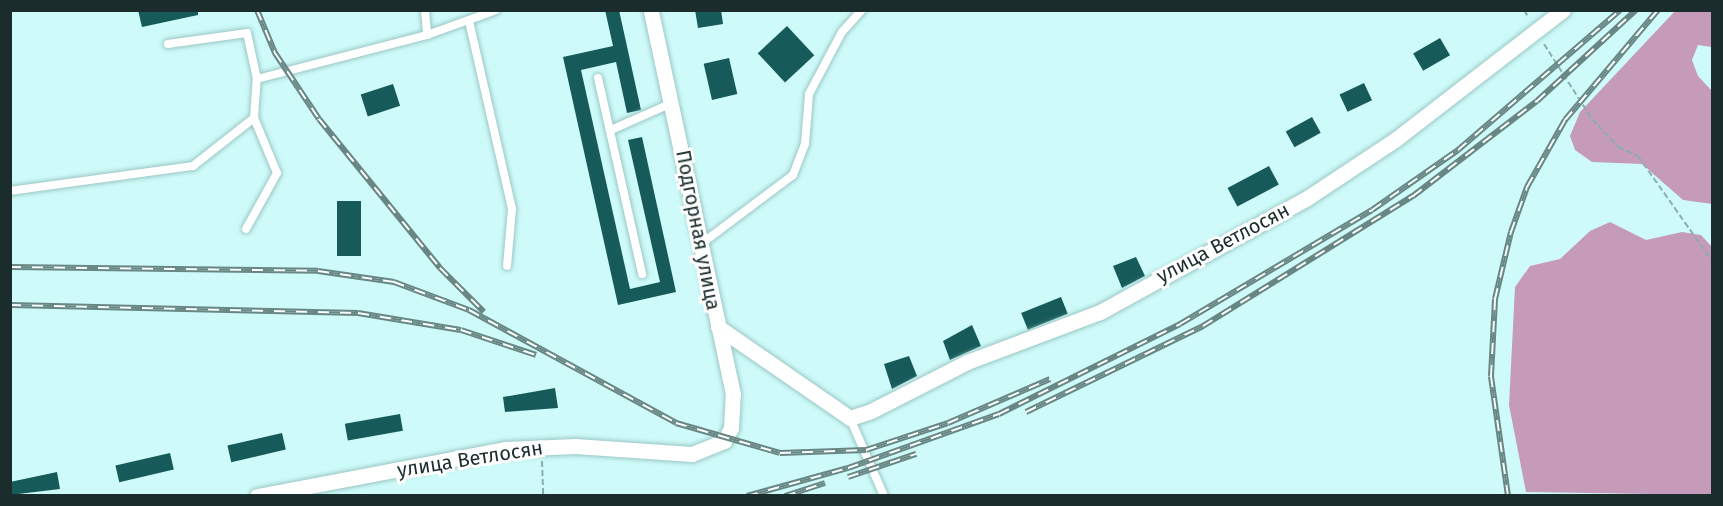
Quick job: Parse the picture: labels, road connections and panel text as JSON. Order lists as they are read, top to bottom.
{
  "streets": {
    "street": ["Подгорная улица", "улица Ветлосян"]
  },
  "crossings": [
    ["Подгорная улица", "улица Ветлосян"]
  ]
}
